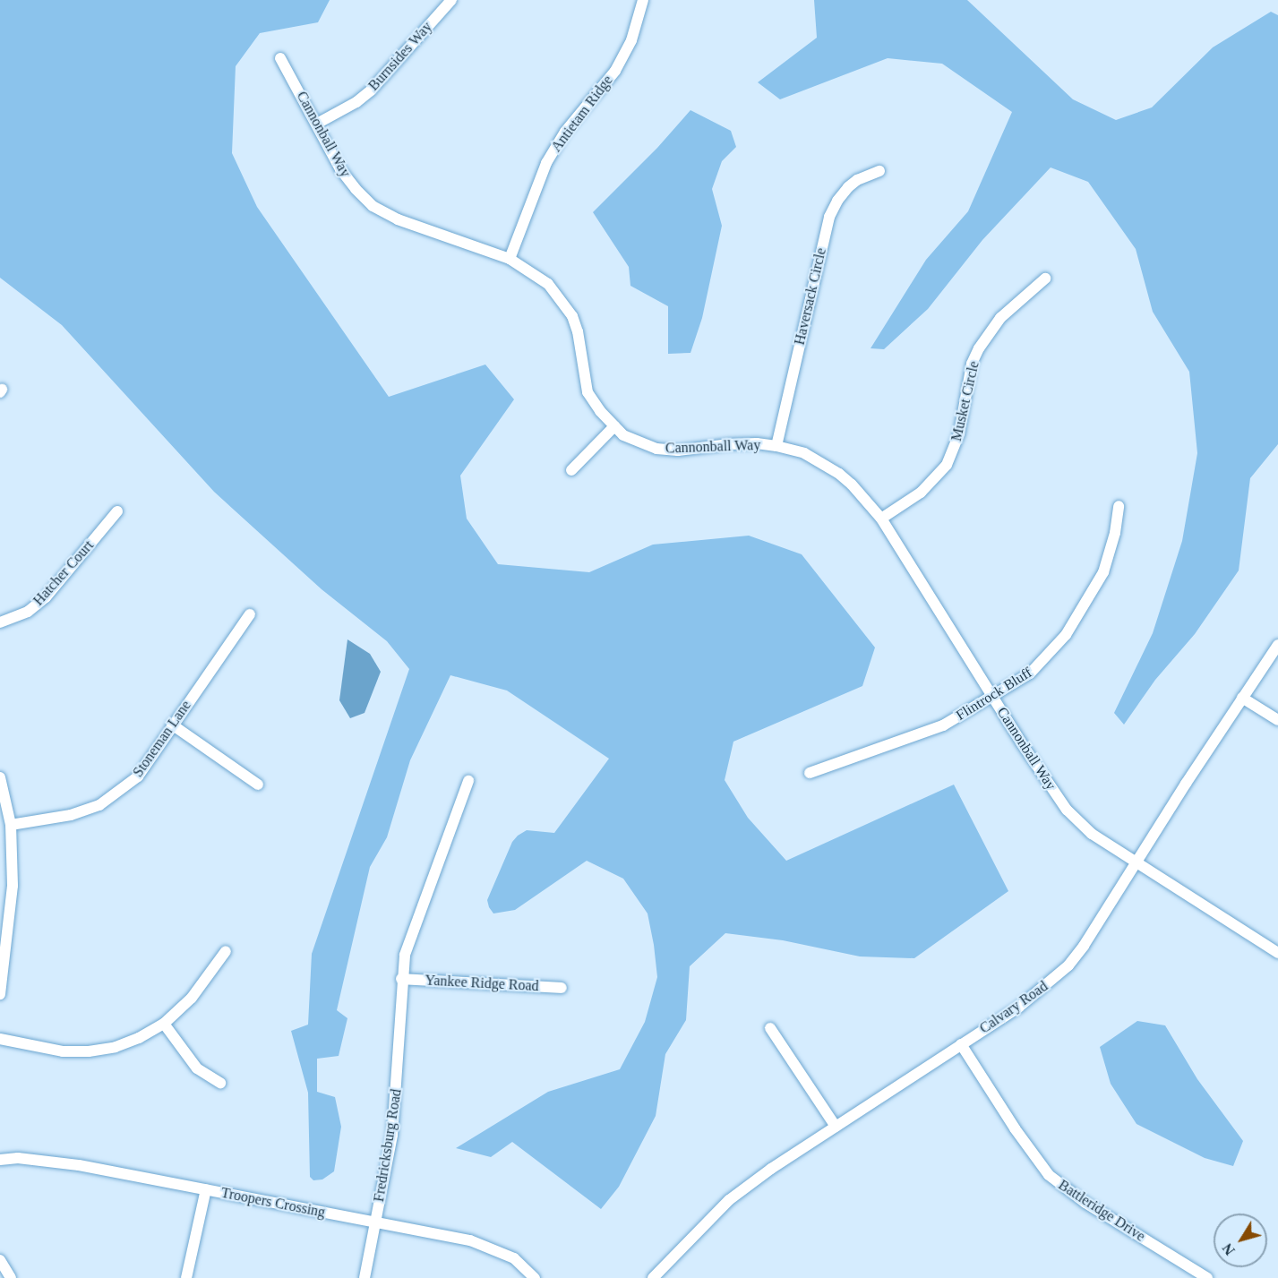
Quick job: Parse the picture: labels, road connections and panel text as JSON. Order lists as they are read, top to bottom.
{
  "streets": {
    "street": [
      "Burnsides Way",
      "Antietam Ridge",
      "Cannonball Way",
      "Haversack Circle",
      "Musket Circle",
      "Hatcher Court",
      "Flintrock Bluff",
      "Stoneman Lane",
      "Yankee Ridge Road",
      "Calvary Road",
      "Fredricksburg Road",
      "Troopers Crossing",
      "Battleridge Drive"
    ]
  },
  "crossings": [
    ["Burnsides Way", "Cannonball Way"],
    ["Antietam Ridge", "Cannonball Way"],
    ["Cannonball Way", "Haversack Circle"],
    ["Cannonball Way", "Musket Circle"],
    ["Cannonball Way", "Flintrock Bluff"],
    ["Cannonball Way", "Calvary Road"],
    ["Yankee Ridge Road", "Fredricksburg Road"],
    ["Calvary Road", "Battleridge Drive"],
    ["Fredricksburg Road", "Troopers Crossing"]
  ],
  "north": "bottom left"
}
